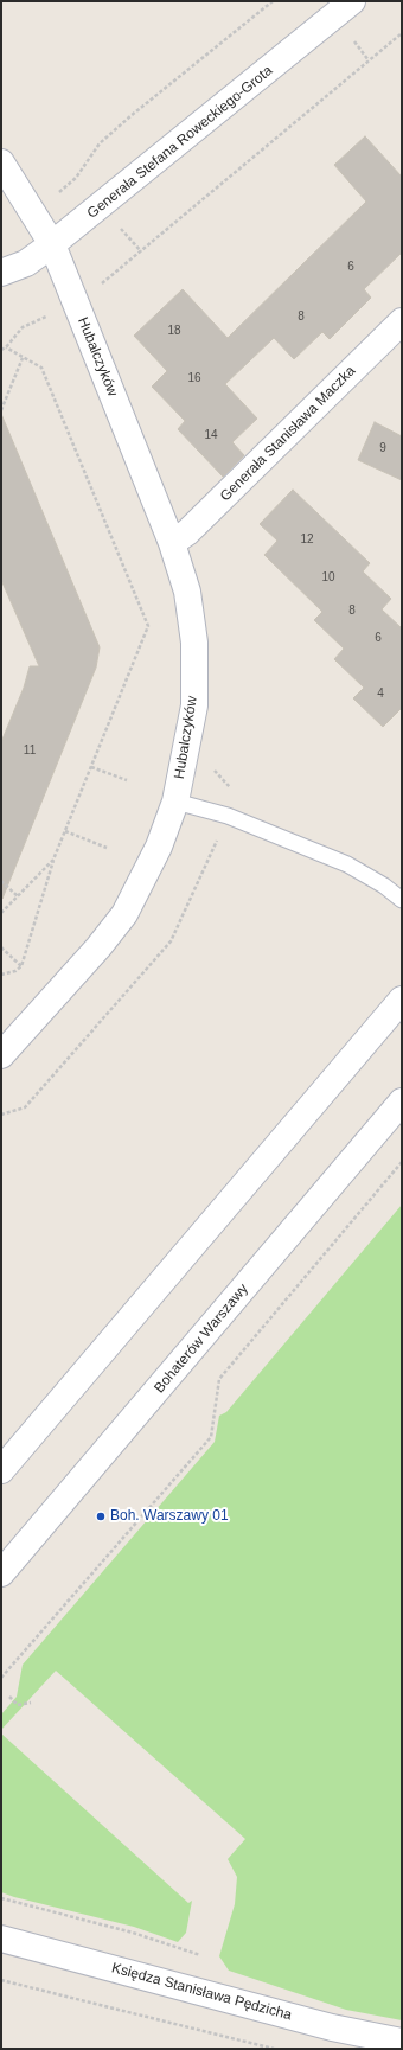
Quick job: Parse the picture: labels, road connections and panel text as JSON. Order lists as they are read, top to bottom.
{
  "streets": {
    "street": [
      "Generała Stefana Roweckiego-Grota",
      "Hubalczyków",
      "Generała Stanisława Maczka",
      "Bohaterów Warszawy",
      "Księdza Stanisława Pędzicha"
    ]
  },
  "crossings": [
    ["Generała Stefana Roweckiego-Grota", "Hubalczyków"],
    ["Hubalczyków", "Generała Stanisława Maczka"]
  ],
  "places": ["Boh. Warszawy 01"],
  "house_numbers": [
    "6",
    "8",
    "18",
    "16",
    "14",
    "9",
    "12",
    "10",
    "8",
    "6",
    "4",
    "11"
  ]
}
